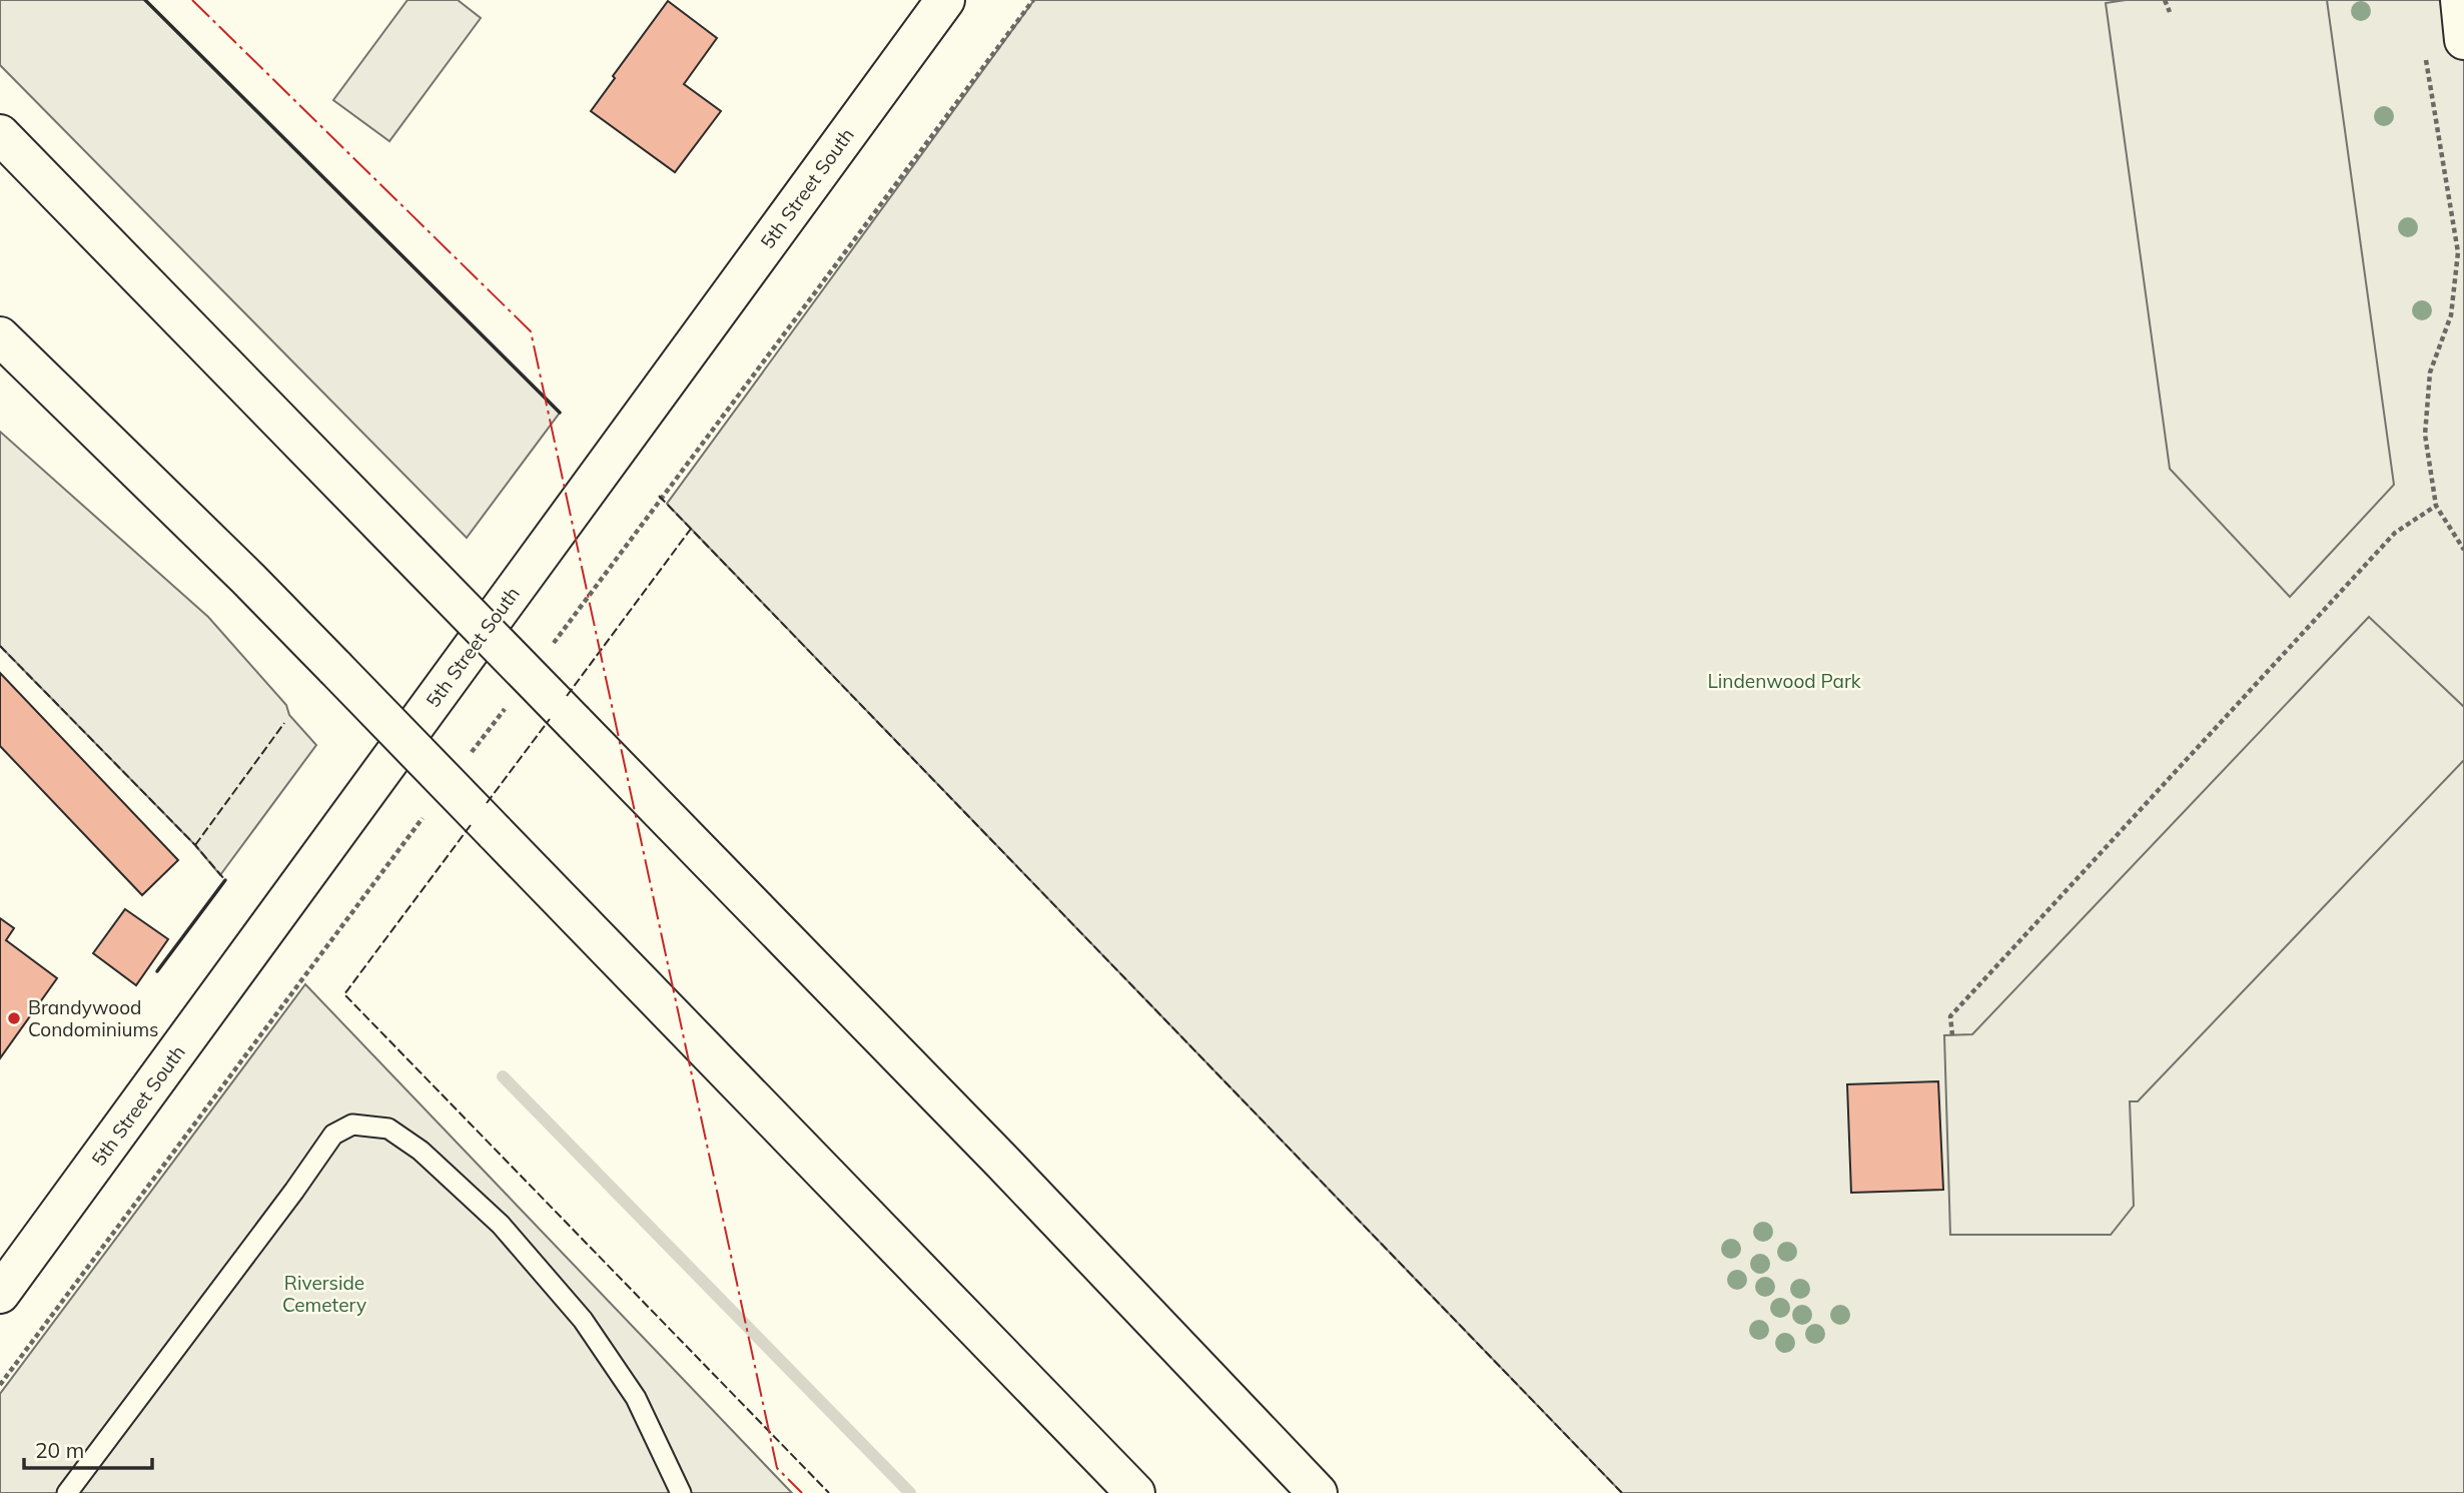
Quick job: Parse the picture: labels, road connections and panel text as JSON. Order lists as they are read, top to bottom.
{
  "streets": {
    "main road": ["5th Street South"]
  },
  "parks": ["Lindenwood Park", "Riverside Cemetery"],
  "places": ["Brandywood Condominiums"],
  "scale_bar": "20 m"
}
